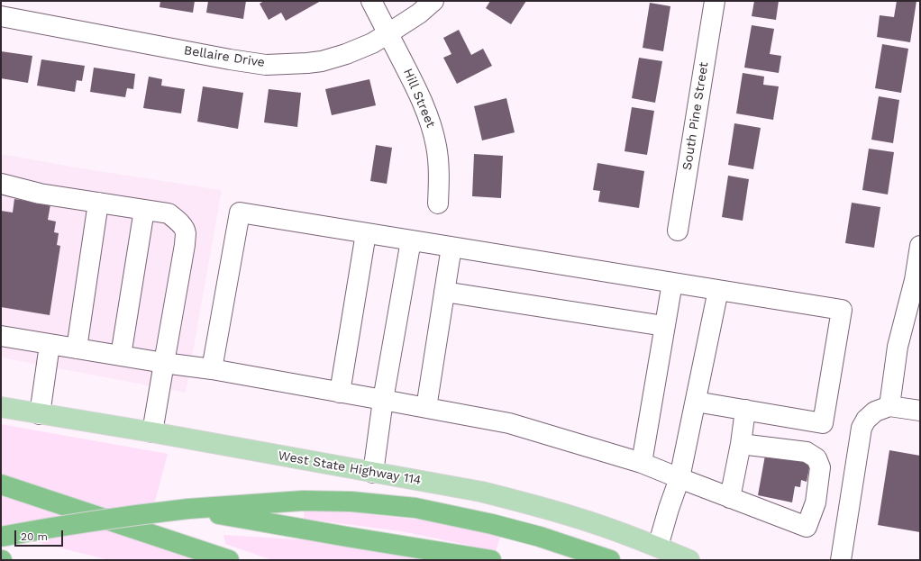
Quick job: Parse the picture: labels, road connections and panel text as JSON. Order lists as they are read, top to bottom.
{
  "streets": {
    "main road": ["West State Highway 114"],
    "street": ["Bellaire Drive", "Hill Street", "South Pine Street"]
  },
  "crossings": [
    ["Bellaire Drive", "Hill Street"]
  ],
  "scale_bar": "20 m"
}
